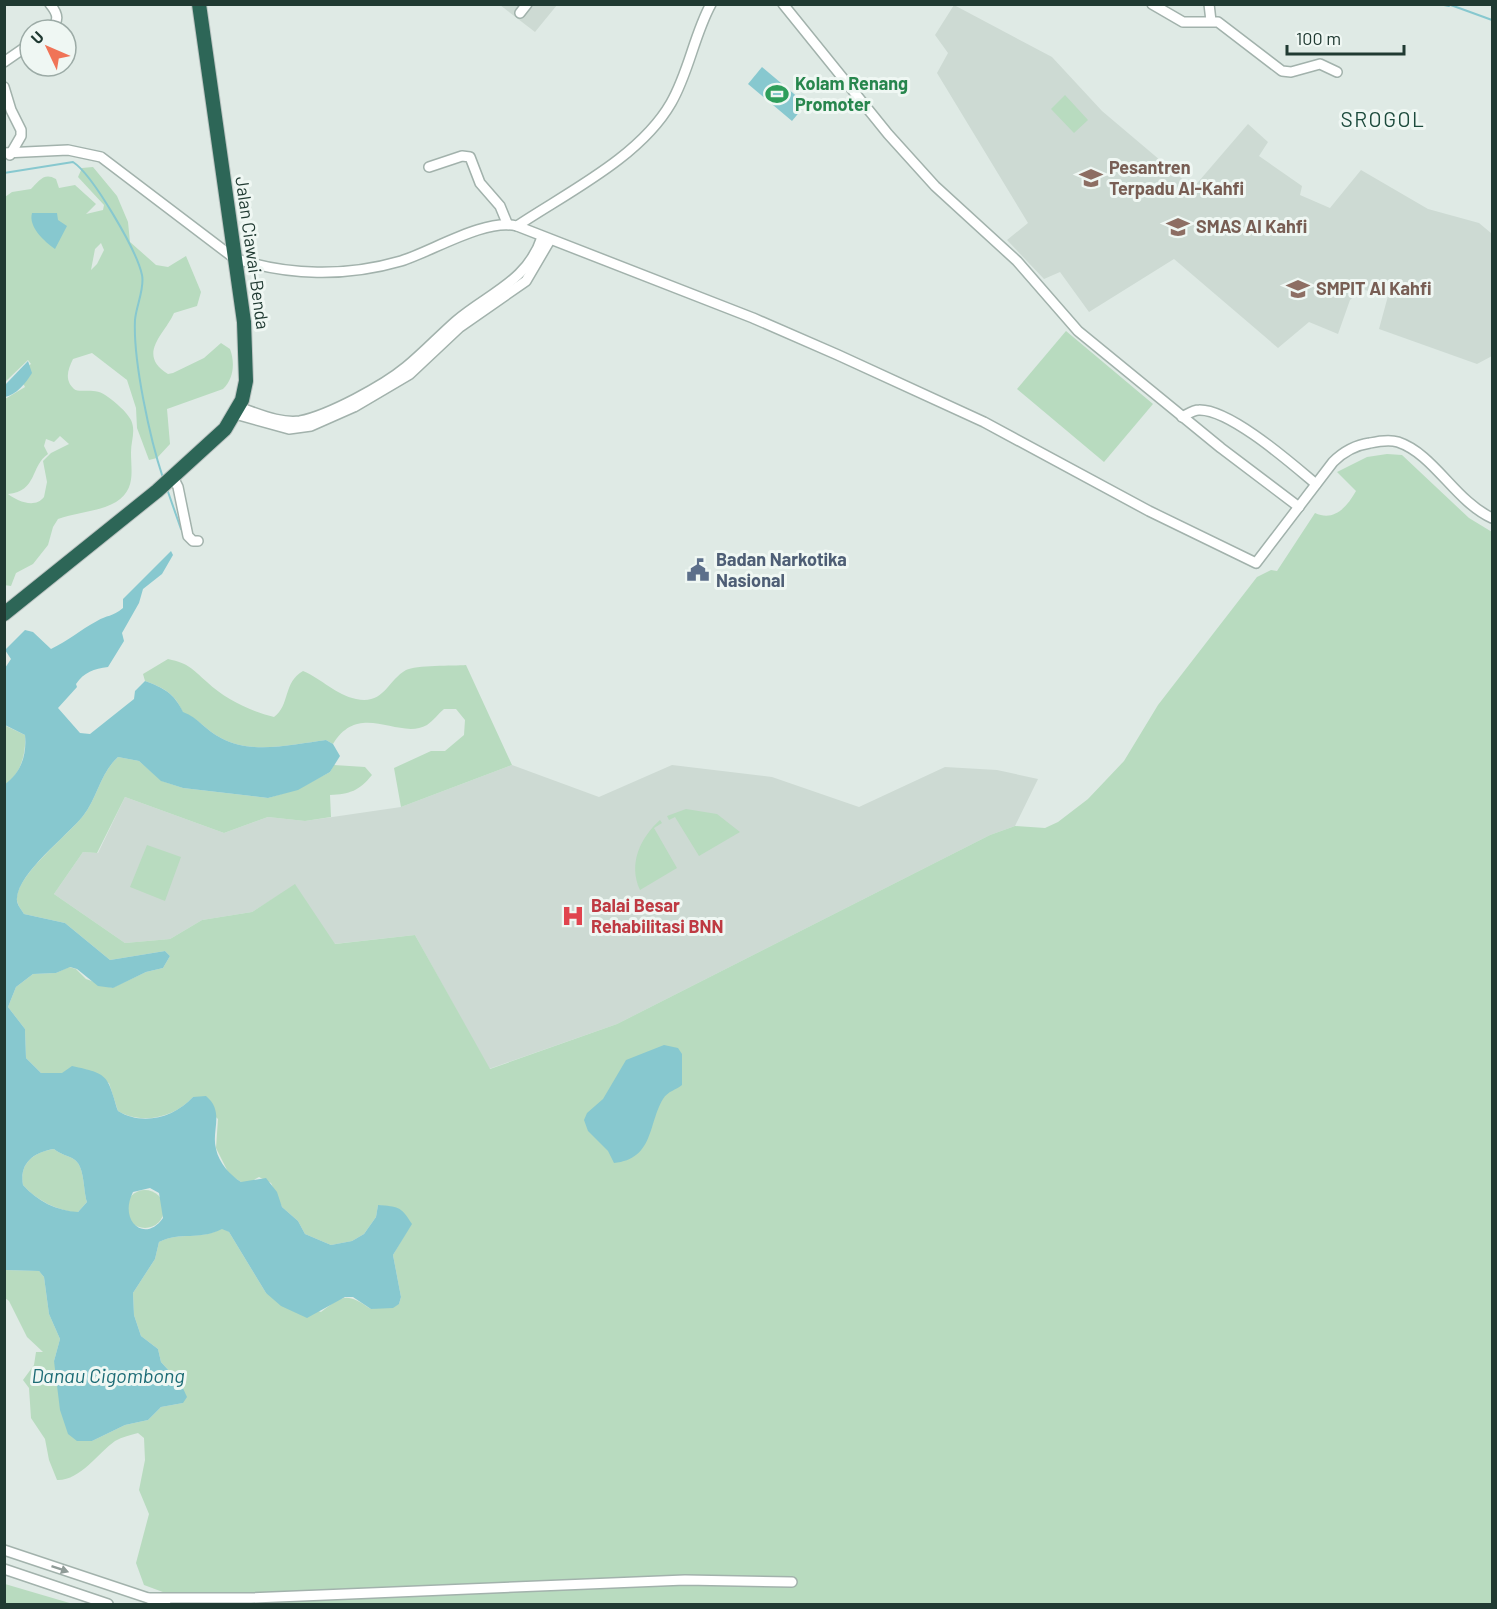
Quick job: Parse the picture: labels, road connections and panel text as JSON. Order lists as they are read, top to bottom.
{
  "streets": {
    "highway": ["Jalan Ciawai-Benda"]
  },
  "districts": ["SROGOL"],
  "water": ["Danau Cigombong"],
  "places": {
    "sports": ["Kolam Renang Promoter"],
    "school or university": ["Pesantren Terpadu Al-Kahfi", "SMAS Al Kahfi", "SMPIT Al Kahfi"],
    "public building": ["Badan Narkotika Nasional"],
    "hospital": ["Balai Besar Rehabilitasi BNN"]
  },
  "scale_bar": "100 m",
  "north": "top left"
}
